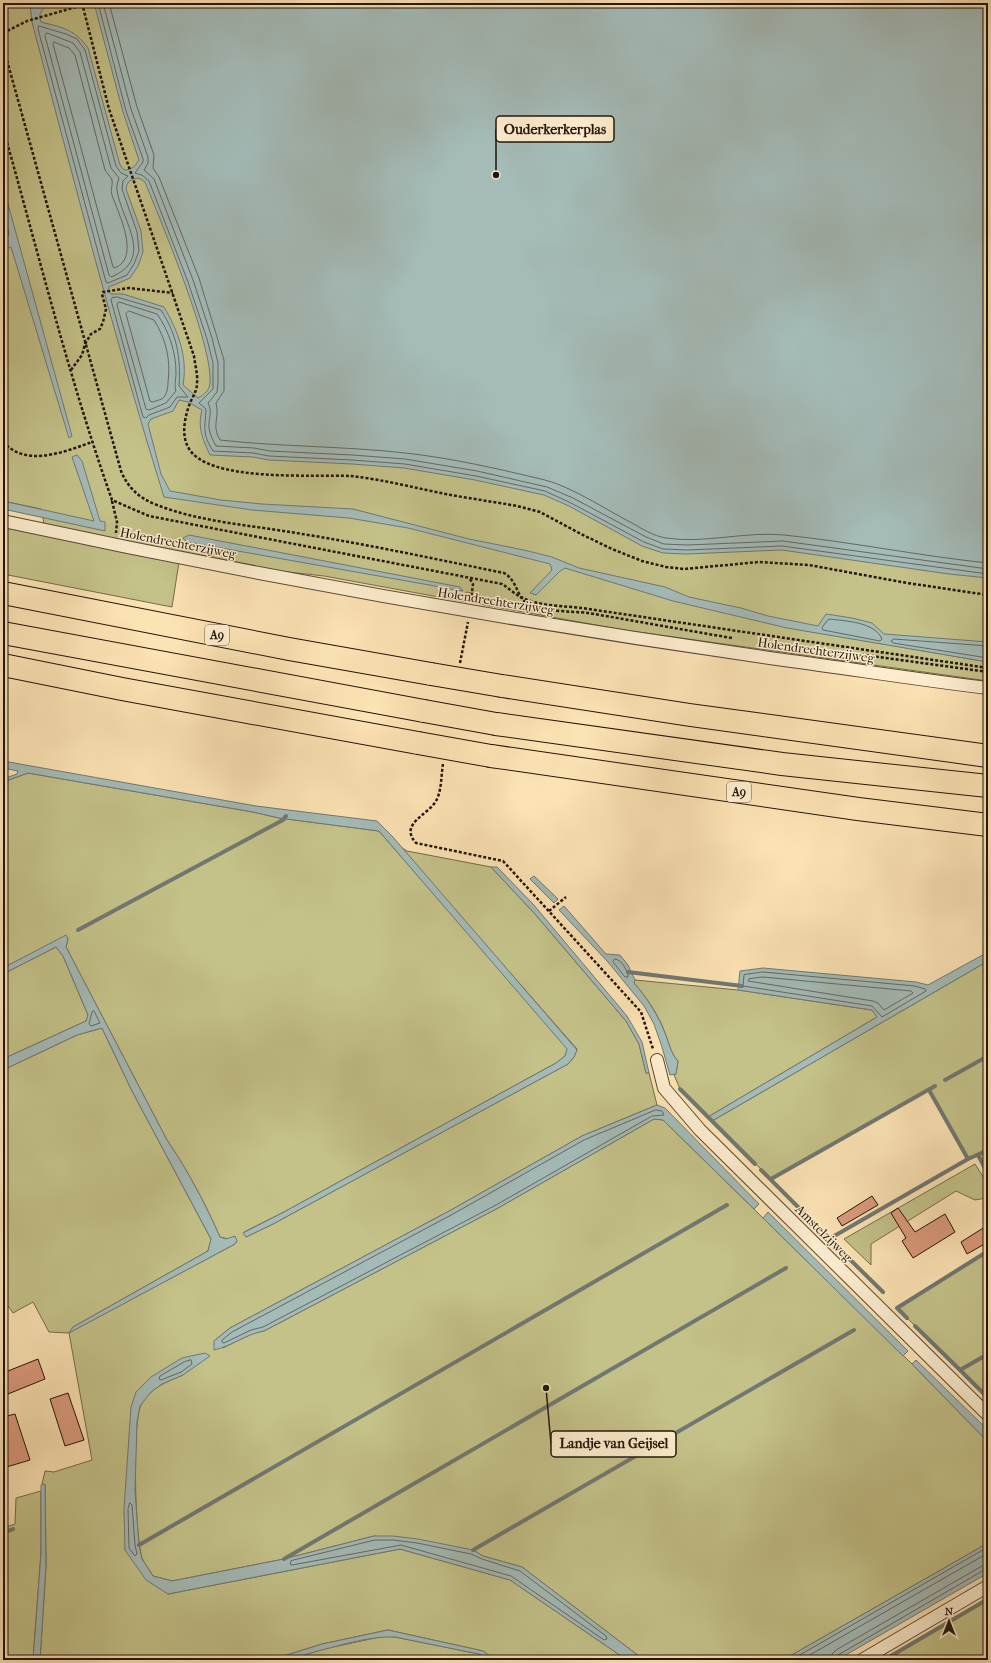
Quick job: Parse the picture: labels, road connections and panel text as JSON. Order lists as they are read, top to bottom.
{
  "streets": {
    "highway": ["A9"],
    "street": ["Holendrechterzijweg", "Amstelzijweg"]
  },
  "places": ["Ouderkerkerplas", "Landje van Geijsel"],
  "north": "top"
}
